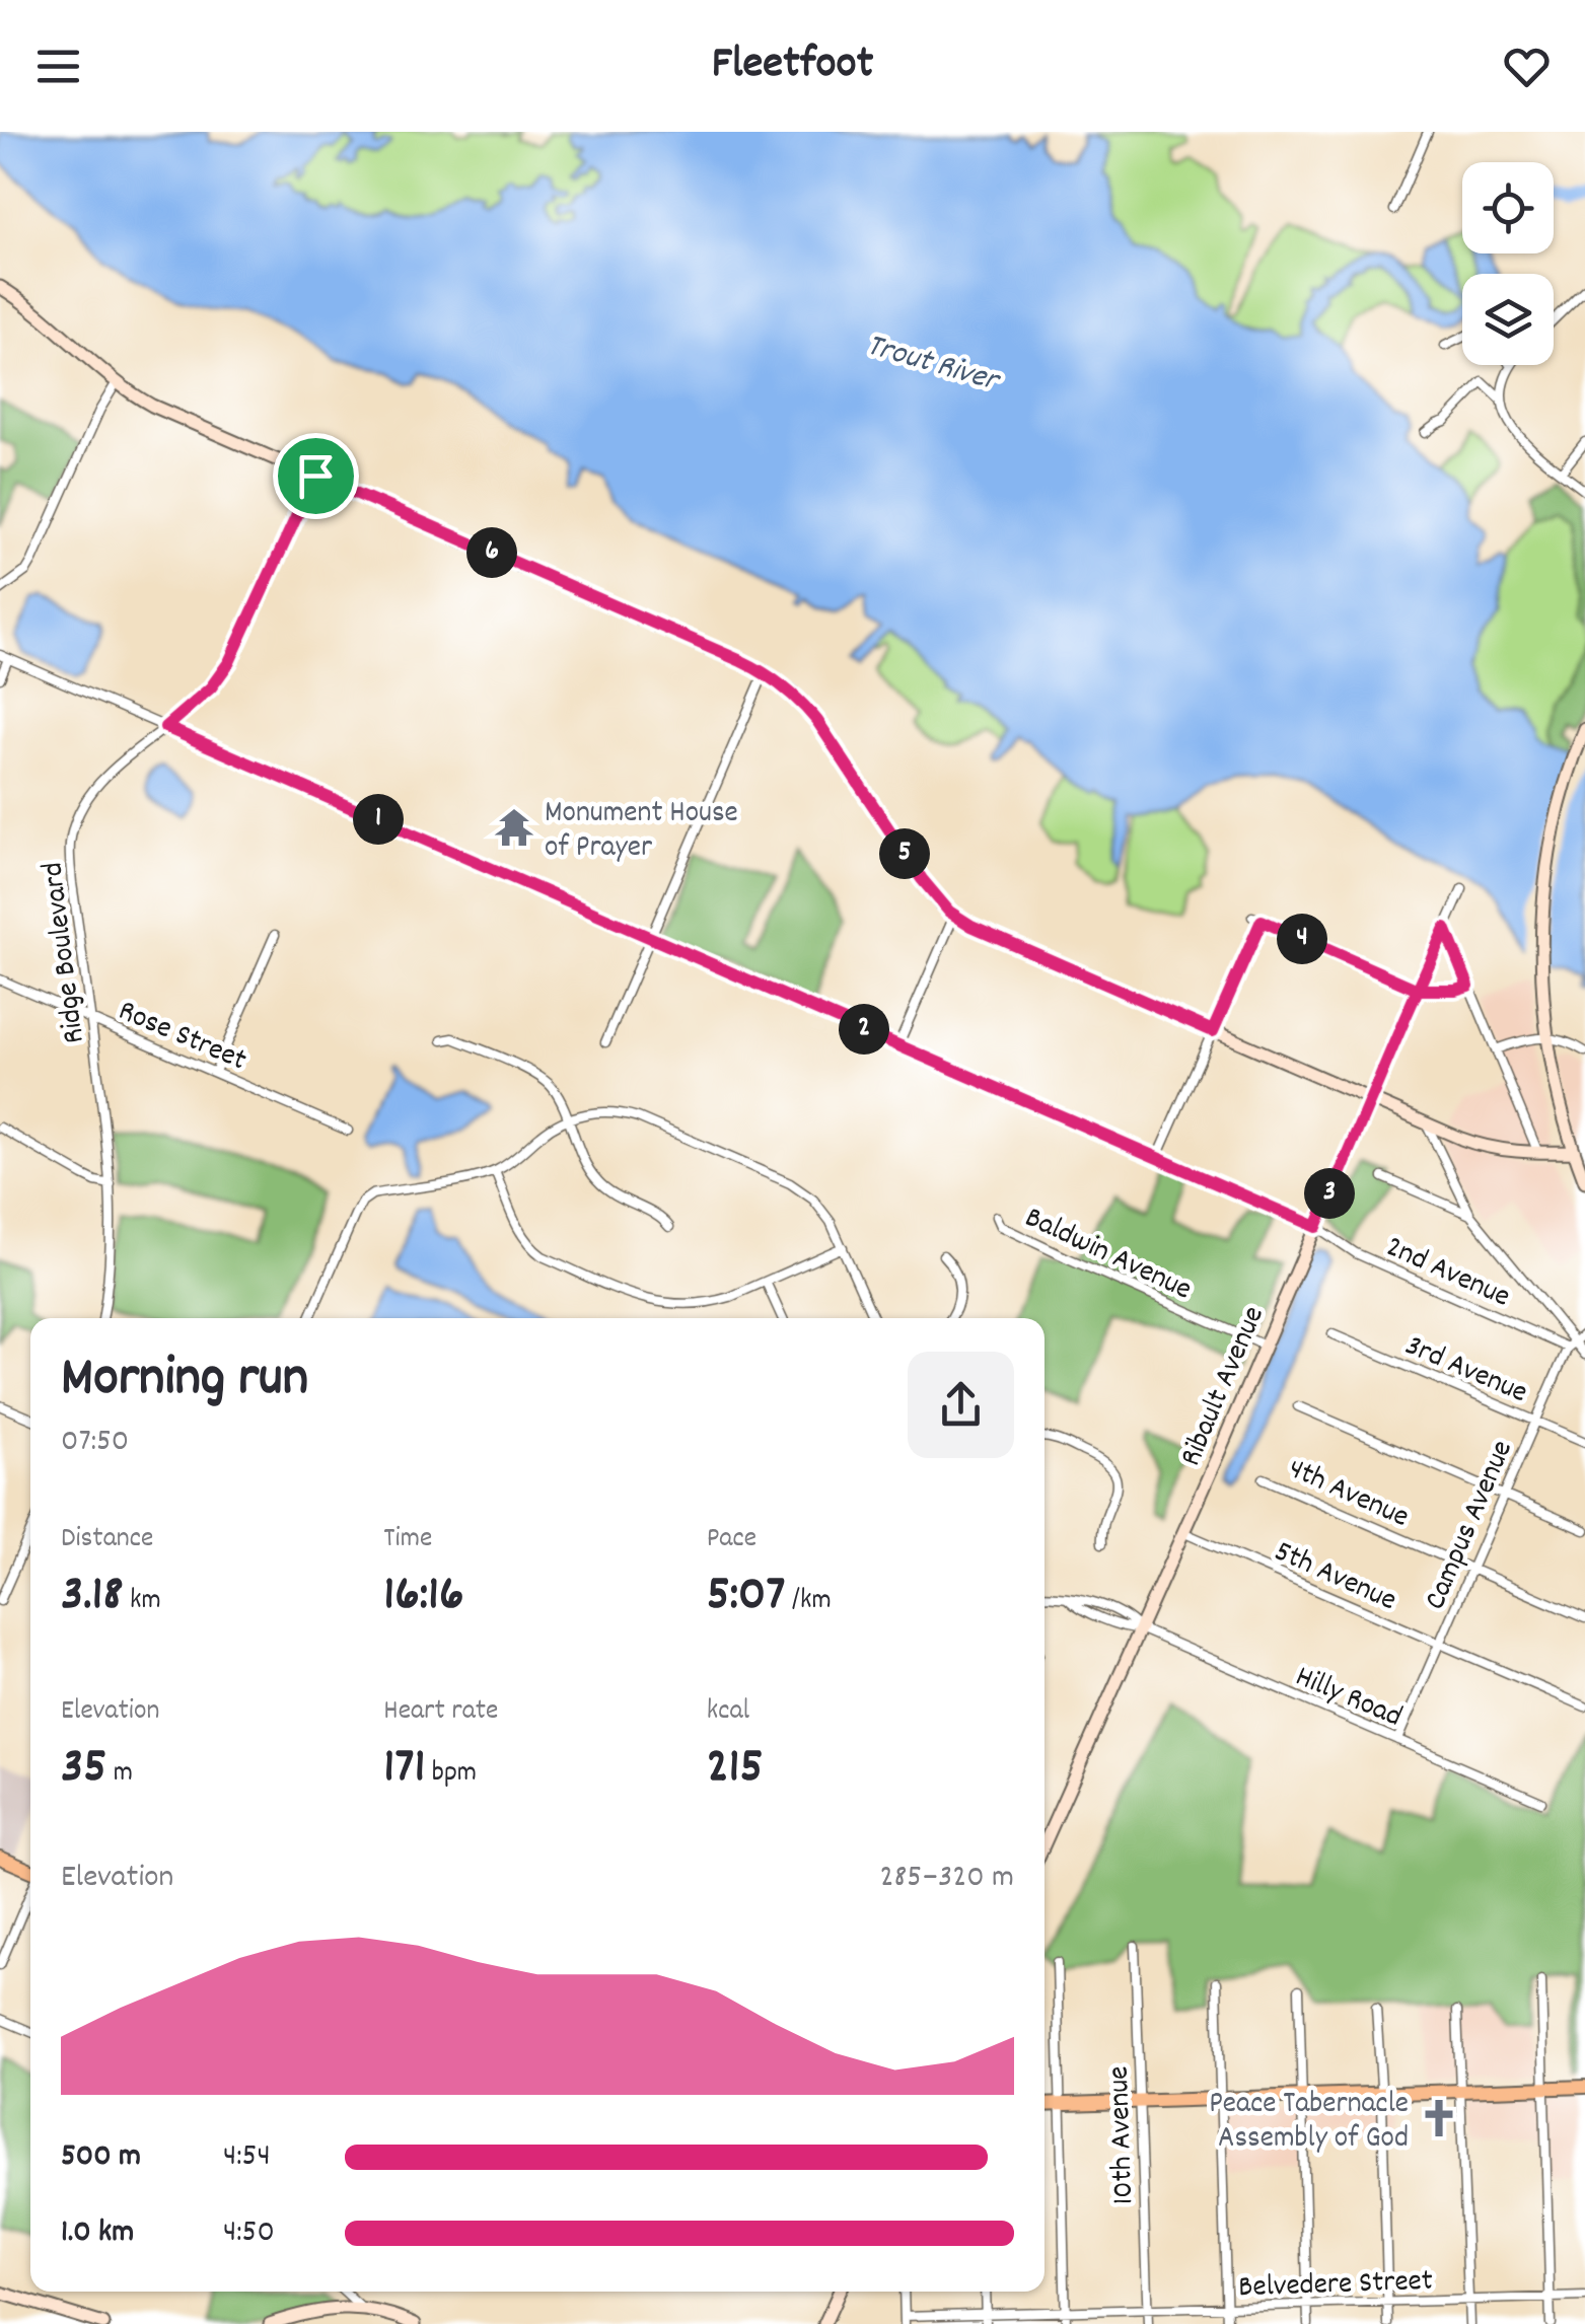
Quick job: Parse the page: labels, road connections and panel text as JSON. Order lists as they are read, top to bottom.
{
  "streets": {
    "street": [
      "Ridge Boulevard",
      "Rose Street",
      "Baldwin Avenue",
      "2nd Avenue",
      "3rd Avenue",
      "Ribault Avenue",
      "4th Avenue",
      "Campus Avenue",
      "5th Avenue",
      "Hilly Road",
      "10th Avenue",
      "Belvedere Street"
    ]
  },
  "crossings": [
    ["Ridge Boulevard", "Rose Street"],
    ["Ridge Boulevard", "2nd Avenue"],
    ["Baldwin Avenue", "Ribault Avenue"],
    ["2nd Avenue", "Ribault Avenue"],
    ["2nd Avenue", "Campus Avenue"],
    ["3rd Avenue", "Campus Avenue"],
    ["Ribault Avenue", "5th Avenue"],
    ["Ribault Avenue", "Hilly Road"],
    ["4th Avenue", "Campus Avenue"],
    ["Campus Avenue", "5th Avenue"],
    ["Campus Avenue", "Hilly Road"],
    ["10th Avenue", "Belvedere Street"]
  ],
  "water": ["Trout River"],
  "places": {
    "temple": ["Monument House of Prayer"],
    "church": ["Peace Tabernacle Assembly of God"]
  },
  "page": {
    "header": "Fleetfoot",
    "pins": [
      "6",
      "1",
      "5",
      "4",
      "2",
      "3"
    ],
    "heading": ["Morning run", "07:50"],
    "stats": [
      ["Distance", "3.18 km"],
      ["Time", "16:16"],
      ["Pace", "5:07 /km"],
      ["Elevation", "35 m"],
      ["Heart rate", "171 bpm"],
      ["kcal", "215"]
    ],
    "chart": ["Elevation", "285–320 m"],
    "list": [
      {
        "name": "500 m",
        "note": "4:54"
      },
      {
        "name": "1.0 km",
        "note": "4:50"
      }
    ]
  }
}
